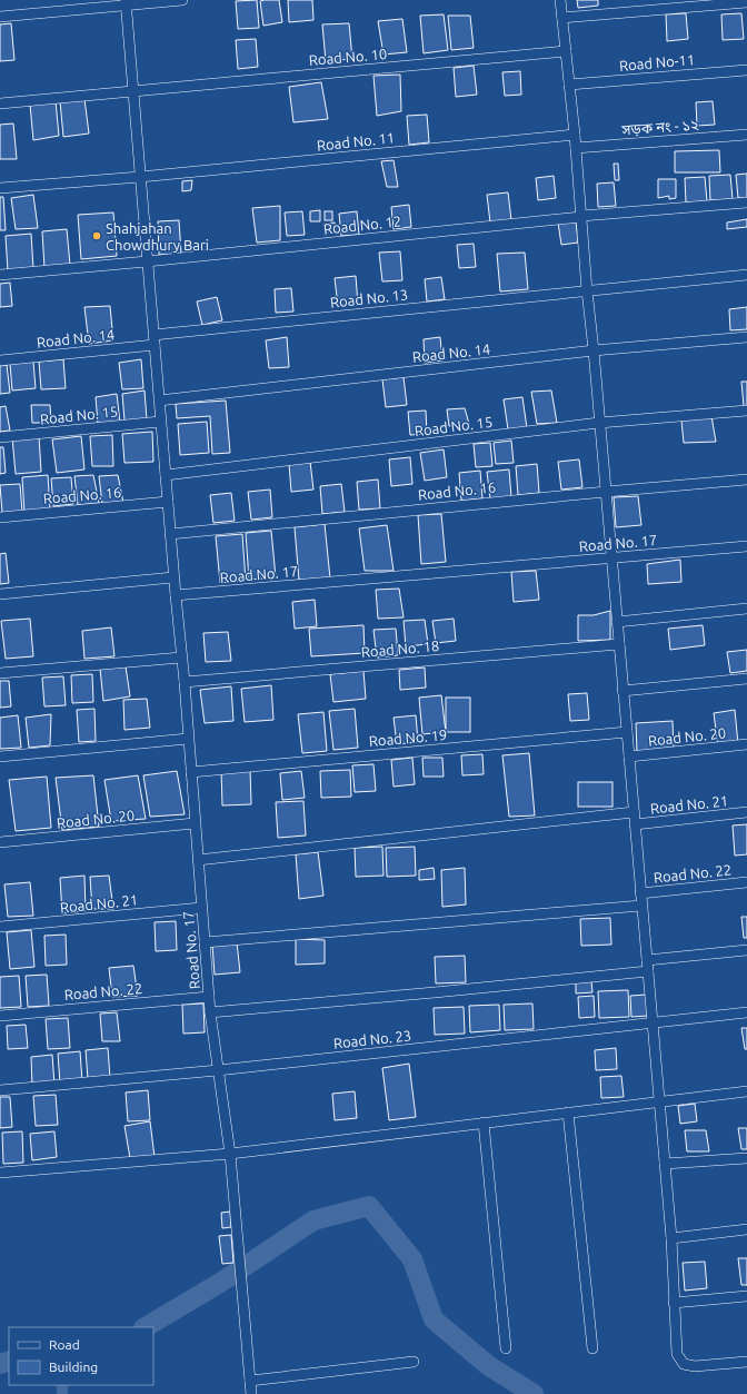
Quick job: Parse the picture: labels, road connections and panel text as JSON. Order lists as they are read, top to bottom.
{
  "streets": {
    "street": [
      "Road No. 10",
      "Road No-11",
      "সড়ক নং - ১২",
      "Road No. 11",
      "Road No. 12",
      "Road No. 13",
      "Road No. 14",
      "Road No. 15",
      "Road No. 16",
      "Road No. 17",
      "Road No. 18",
      "Road No. 20",
      "Road No. 19",
      "Road No. 21",
      "Road No. 22",
      "Road No. 23"
    ]
  },
  "crossings": [
    ["Road No. 13", "Road No. 14"],
    ["Road No. 17", "Road No. 18"],
    ["Road No. 17", "Road No. 20"],
    ["Road No. 17", "Road No. 19"],
    ["Road No. 17", "Road No. 21"],
    ["Road No. 17", "Road No. 22"],
    ["Road No. 17", "Road No. 23"]
  ],
  "places": ["Shahjahan Chowdhury Bari"],
  "legend": ["Road", "Building"]
}
